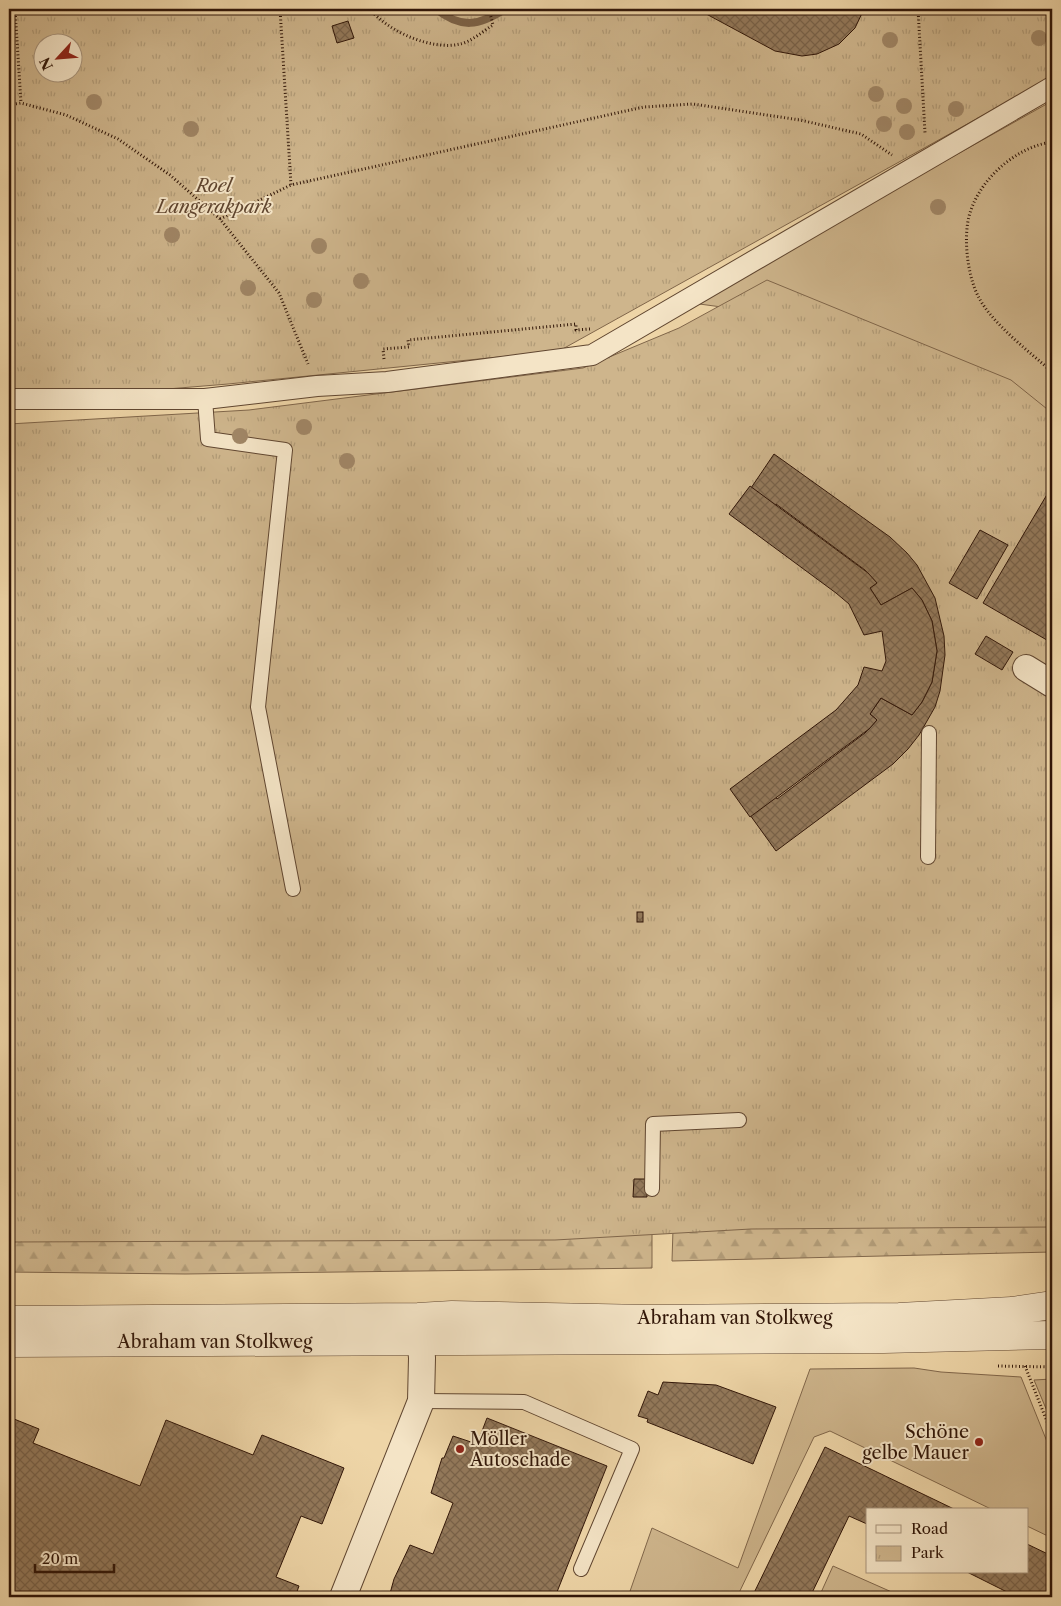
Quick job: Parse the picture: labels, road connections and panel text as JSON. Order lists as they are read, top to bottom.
{
  "streets": {
    "street": ["Abraham van Stolkweg"]
  },
  "parks": ["Roel Langerakpark"],
  "places": ["Schöne gelbe Mauer", "Möller Autoschade"],
  "legend": ["Road", "Park"],
  "scale_bar": "20 m",
  "north": "bottom left"
}
